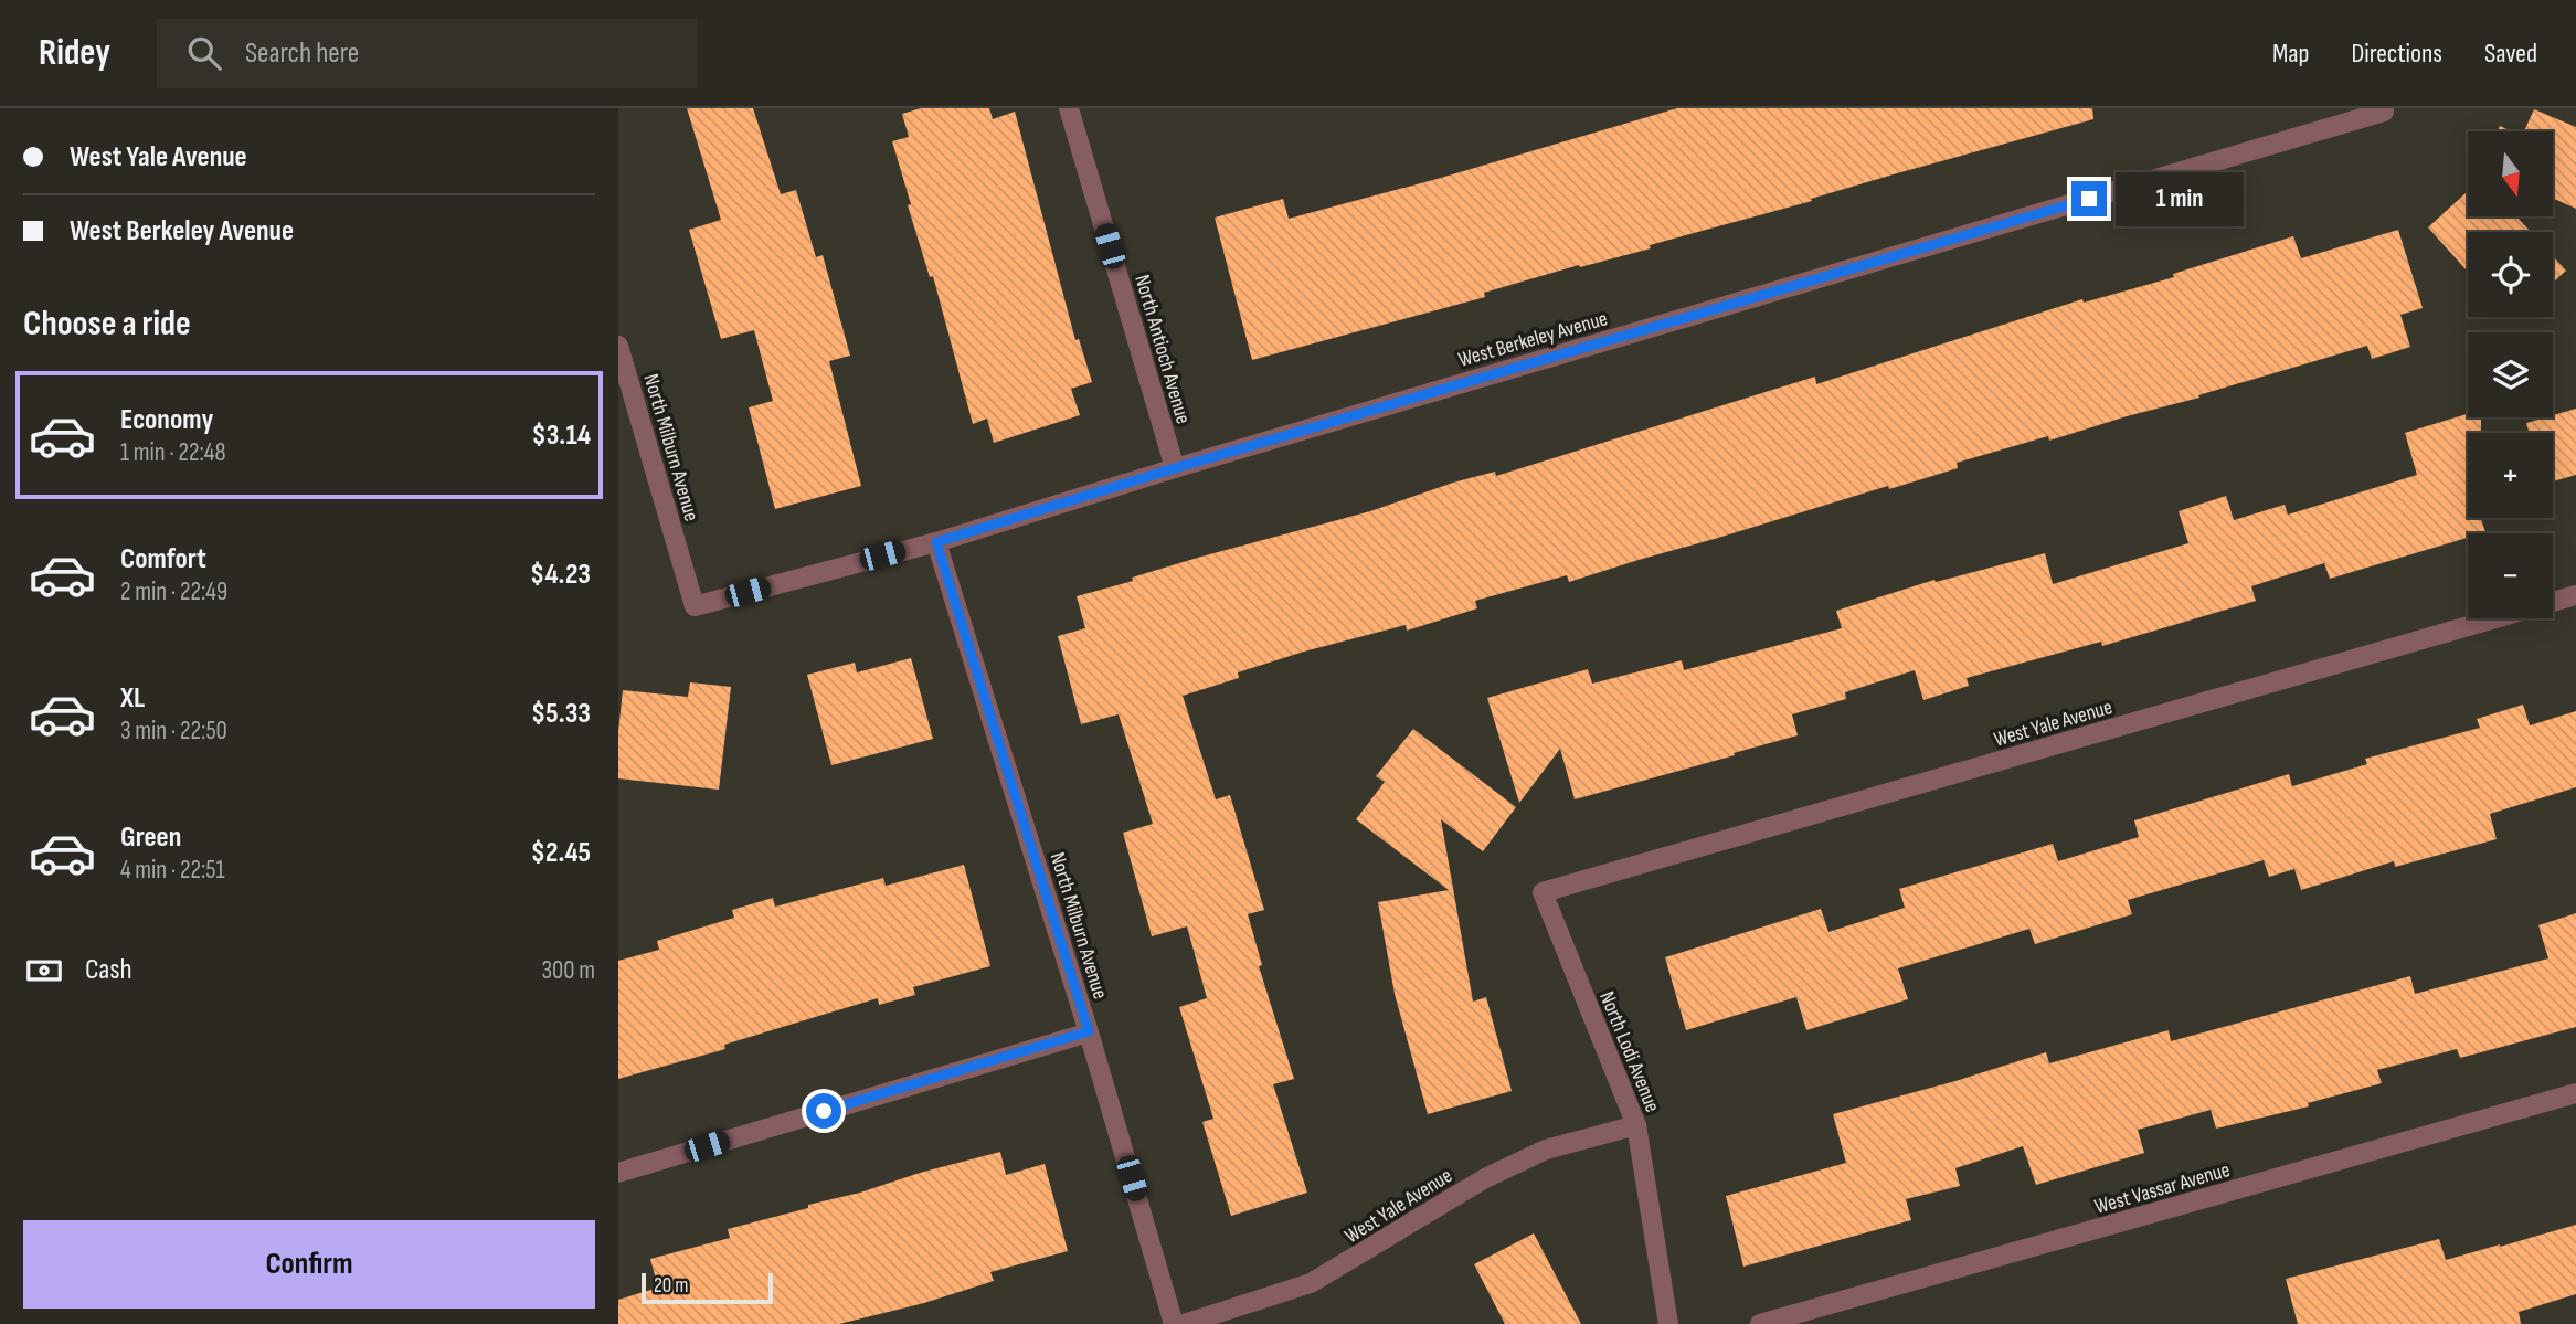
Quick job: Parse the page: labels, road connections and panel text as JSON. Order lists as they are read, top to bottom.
{
  "streets": {
    "street": [
      "West Berkeley Avenue",
      "North Antioch Avenue",
      "North Milburn Avenue",
      "West Yale Avenue",
      "North Lodi Avenue",
      "West Vassar Avenue"
    ]
  },
  "crossings": [
    ["West Berkeley Avenue", "North Antioch Avenue"],
    ["West Berkeley Avenue", "North Milburn Avenue"],
    ["West Yale Avenue", "North Lodi Avenue"]
  ],
  "scale_bar": "20 m",
  "north": "bottom",
  "page": {
    "header": "Ridey",
    "search": "Search here",
    "nav": ["Map", "Directions", "Saved"],
    "banner": ["West Yale Avenue", "West Berkeley Avenue"],
    "map_buttons": ["+", "−"],
    "bubble": "1 min",
    "heading": "Choose a ride",
    "list": [
      {
        "name": "Economy",
        "note": "1 min · 22:48",
        "value": "$3.14"
      },
      {
        "name": "Comfort",
        "note": "2 min · 22:49",
        "value": "$4.23"
      },
      {
        "name": "XL",
        "note": "3 min · 22:50",
        "value": "$5.33"
      },
      {
        "name": "Green",
        "note": "4 min · 22:51",
        "value": "$2.45"
      }
    ],
    "pay": ["Cash", "300 m"],
    "buttons": "Confirm",
    "scale": "20 m"
  }
}
